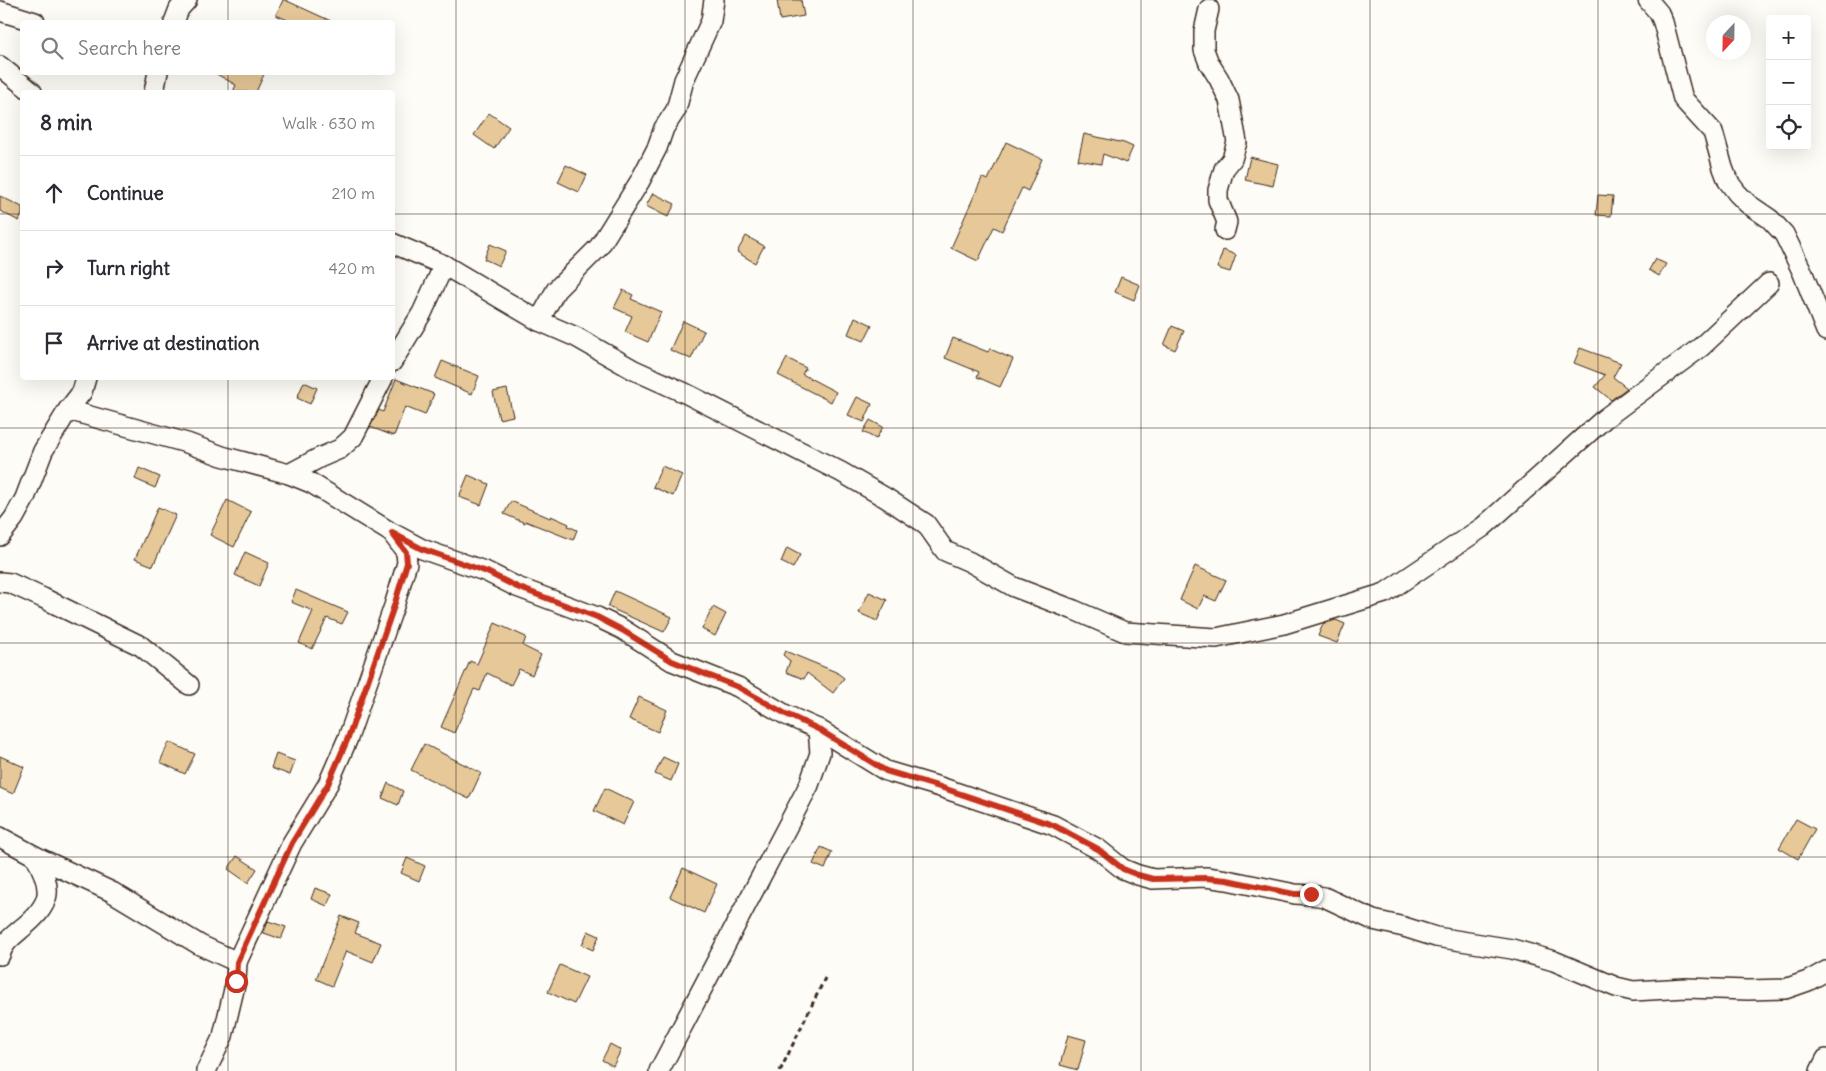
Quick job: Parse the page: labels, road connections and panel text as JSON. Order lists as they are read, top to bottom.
{
  "north": "bottom",
  "page": {
    "map_buttons": ["+", "−"],
    "search": "Search here",
    "heading": ["8 min", "Walk · 630 m"],
    "list": [
      ["Continue", "210 m"],
      ["Turn right", "420 m"],
      "Arrive at destination"
    ]
  }
}
